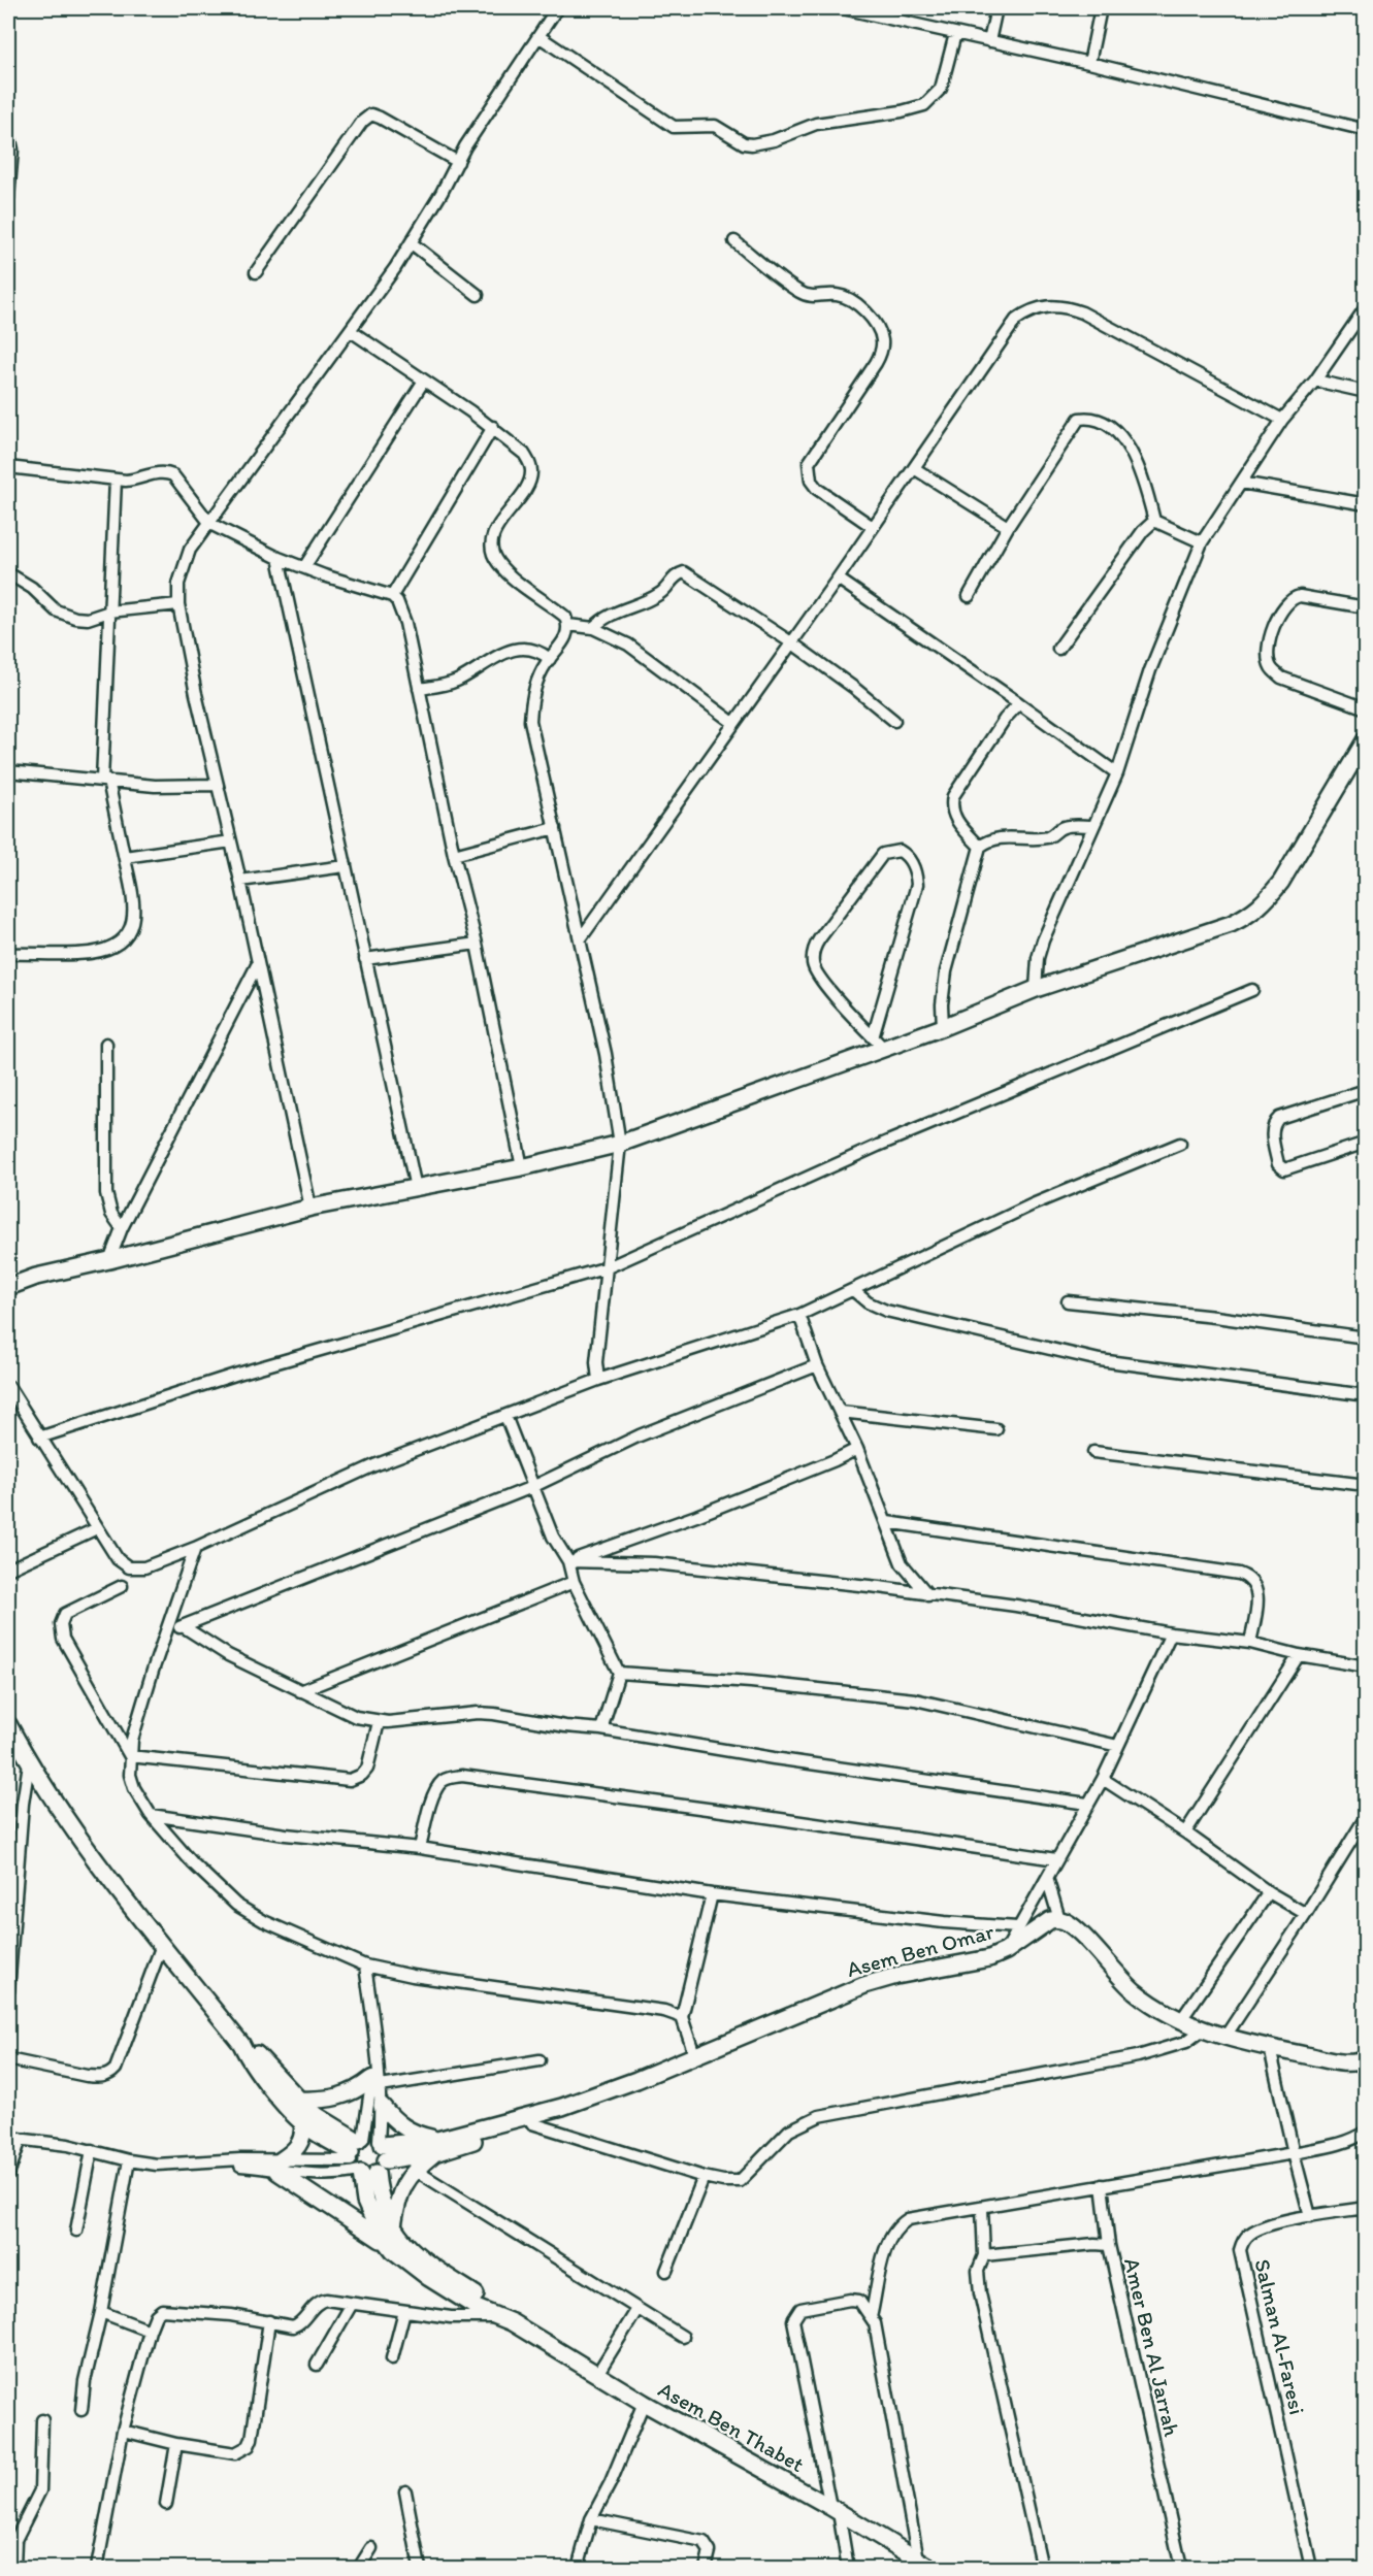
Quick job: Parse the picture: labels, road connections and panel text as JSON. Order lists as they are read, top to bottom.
{
  "streets": {
    "street": [
      "Asem Ben Omar",
      "Salman Al-Faresi",
      "Amer Ben Al Jarrah",
      "Asem Ben Thabet"
    ]
  }
}
